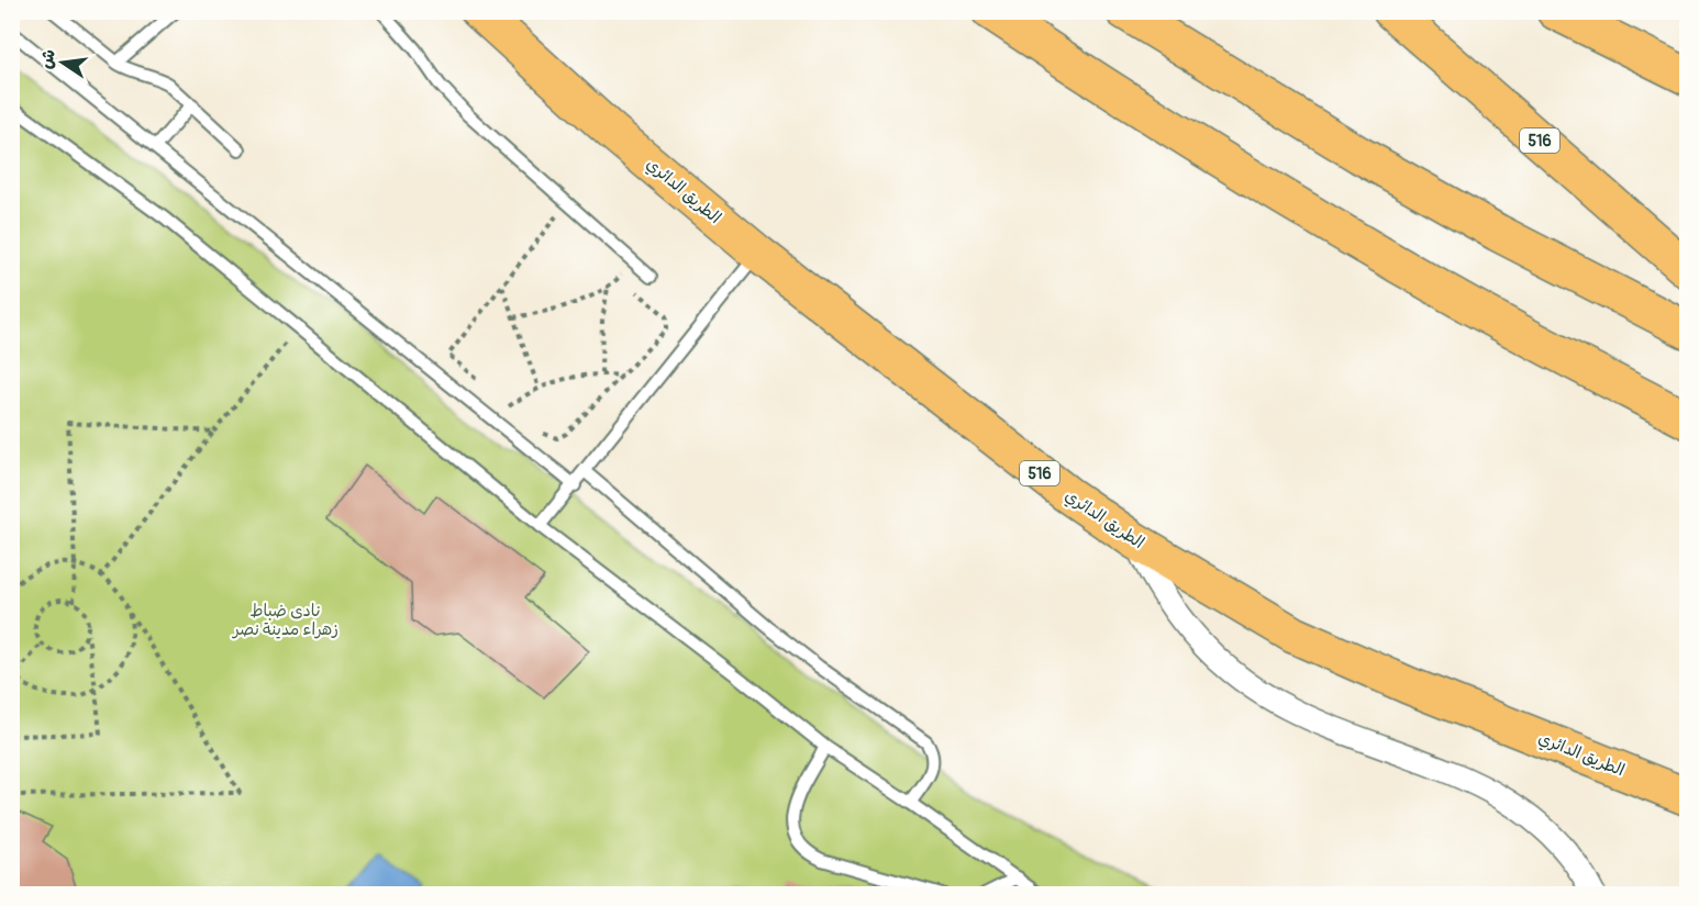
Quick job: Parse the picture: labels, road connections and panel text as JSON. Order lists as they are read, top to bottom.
{
  "streets": {
    "highway": ["516", "الطريق الدائري"]
  },
  "parks": ["نادى ضباط زهراء مدينة نصر"],
  "north": "left"
}
